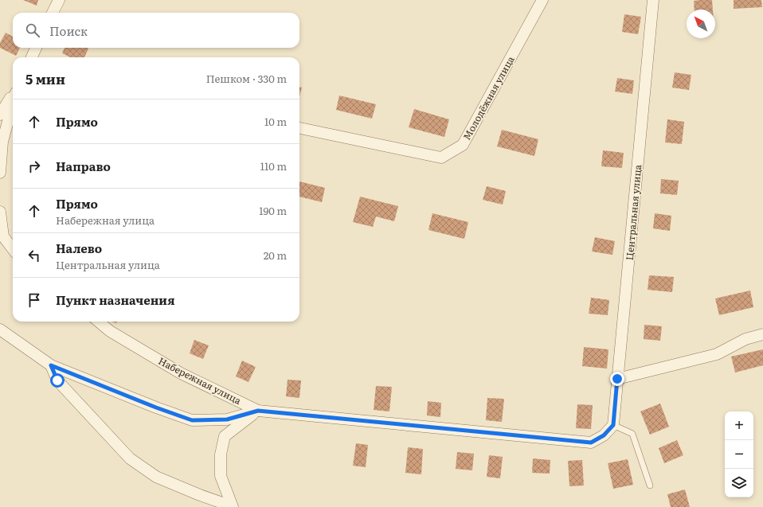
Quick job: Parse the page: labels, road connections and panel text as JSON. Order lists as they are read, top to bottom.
{
  "streets": {
    "street": ["Молодёжная улица", "Центральная улица", "Набережная улица"]
  },
  "crossings": [
    ["Центральная улица", "Набережная улица"]
  ],
  "north": "top left",
  "page": {
    "search": "Поиск",
    "heading": ["5 мин", "Пешком · 330 m"],
    "list": [
      ["Прямо", "10 m"],
      ["Направо", "110 m"],
      ["Прямо", "Набережная улица", "190 m"],
      ["Налево", "Центральная улица", "20 m"],
      "Пункт назначения"
    ],
    "map_buttons": ["+", "−"]
  }
}
